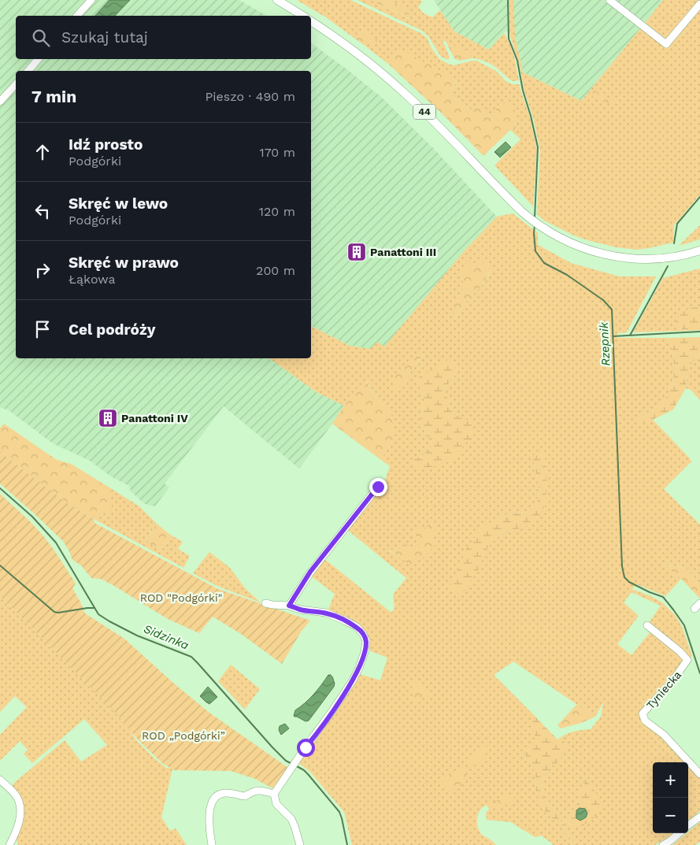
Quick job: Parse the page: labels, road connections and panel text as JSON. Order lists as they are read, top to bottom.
{
  "streets": {
    "main road": ["44"],
    "street": ["Tyniecka"]
  },
  "water": ["Rzepnik", "Sidzinka"],
  "parks": ["ROD \"Podgórki\"", "ROD „Podgórki”"],
  "places": {
    "building": ["Panattoni III", "Panattoni IV"]
  },
  "page": {
    "search": "Szukaj tutaj",
    "heading": ["7 min", "Pieszo · 490 m"],
    "list": [
      ["Idź prosto", "Podgórki", "170 m"],
      ["Skręć w lewo", "Podgórki", "120 m"],
      ["Skręć w prawo", "Łąkowa", "200 m"],
      "Cel podróży"
    ],
    "map_buttons": ["+", "−"]
  }
}
